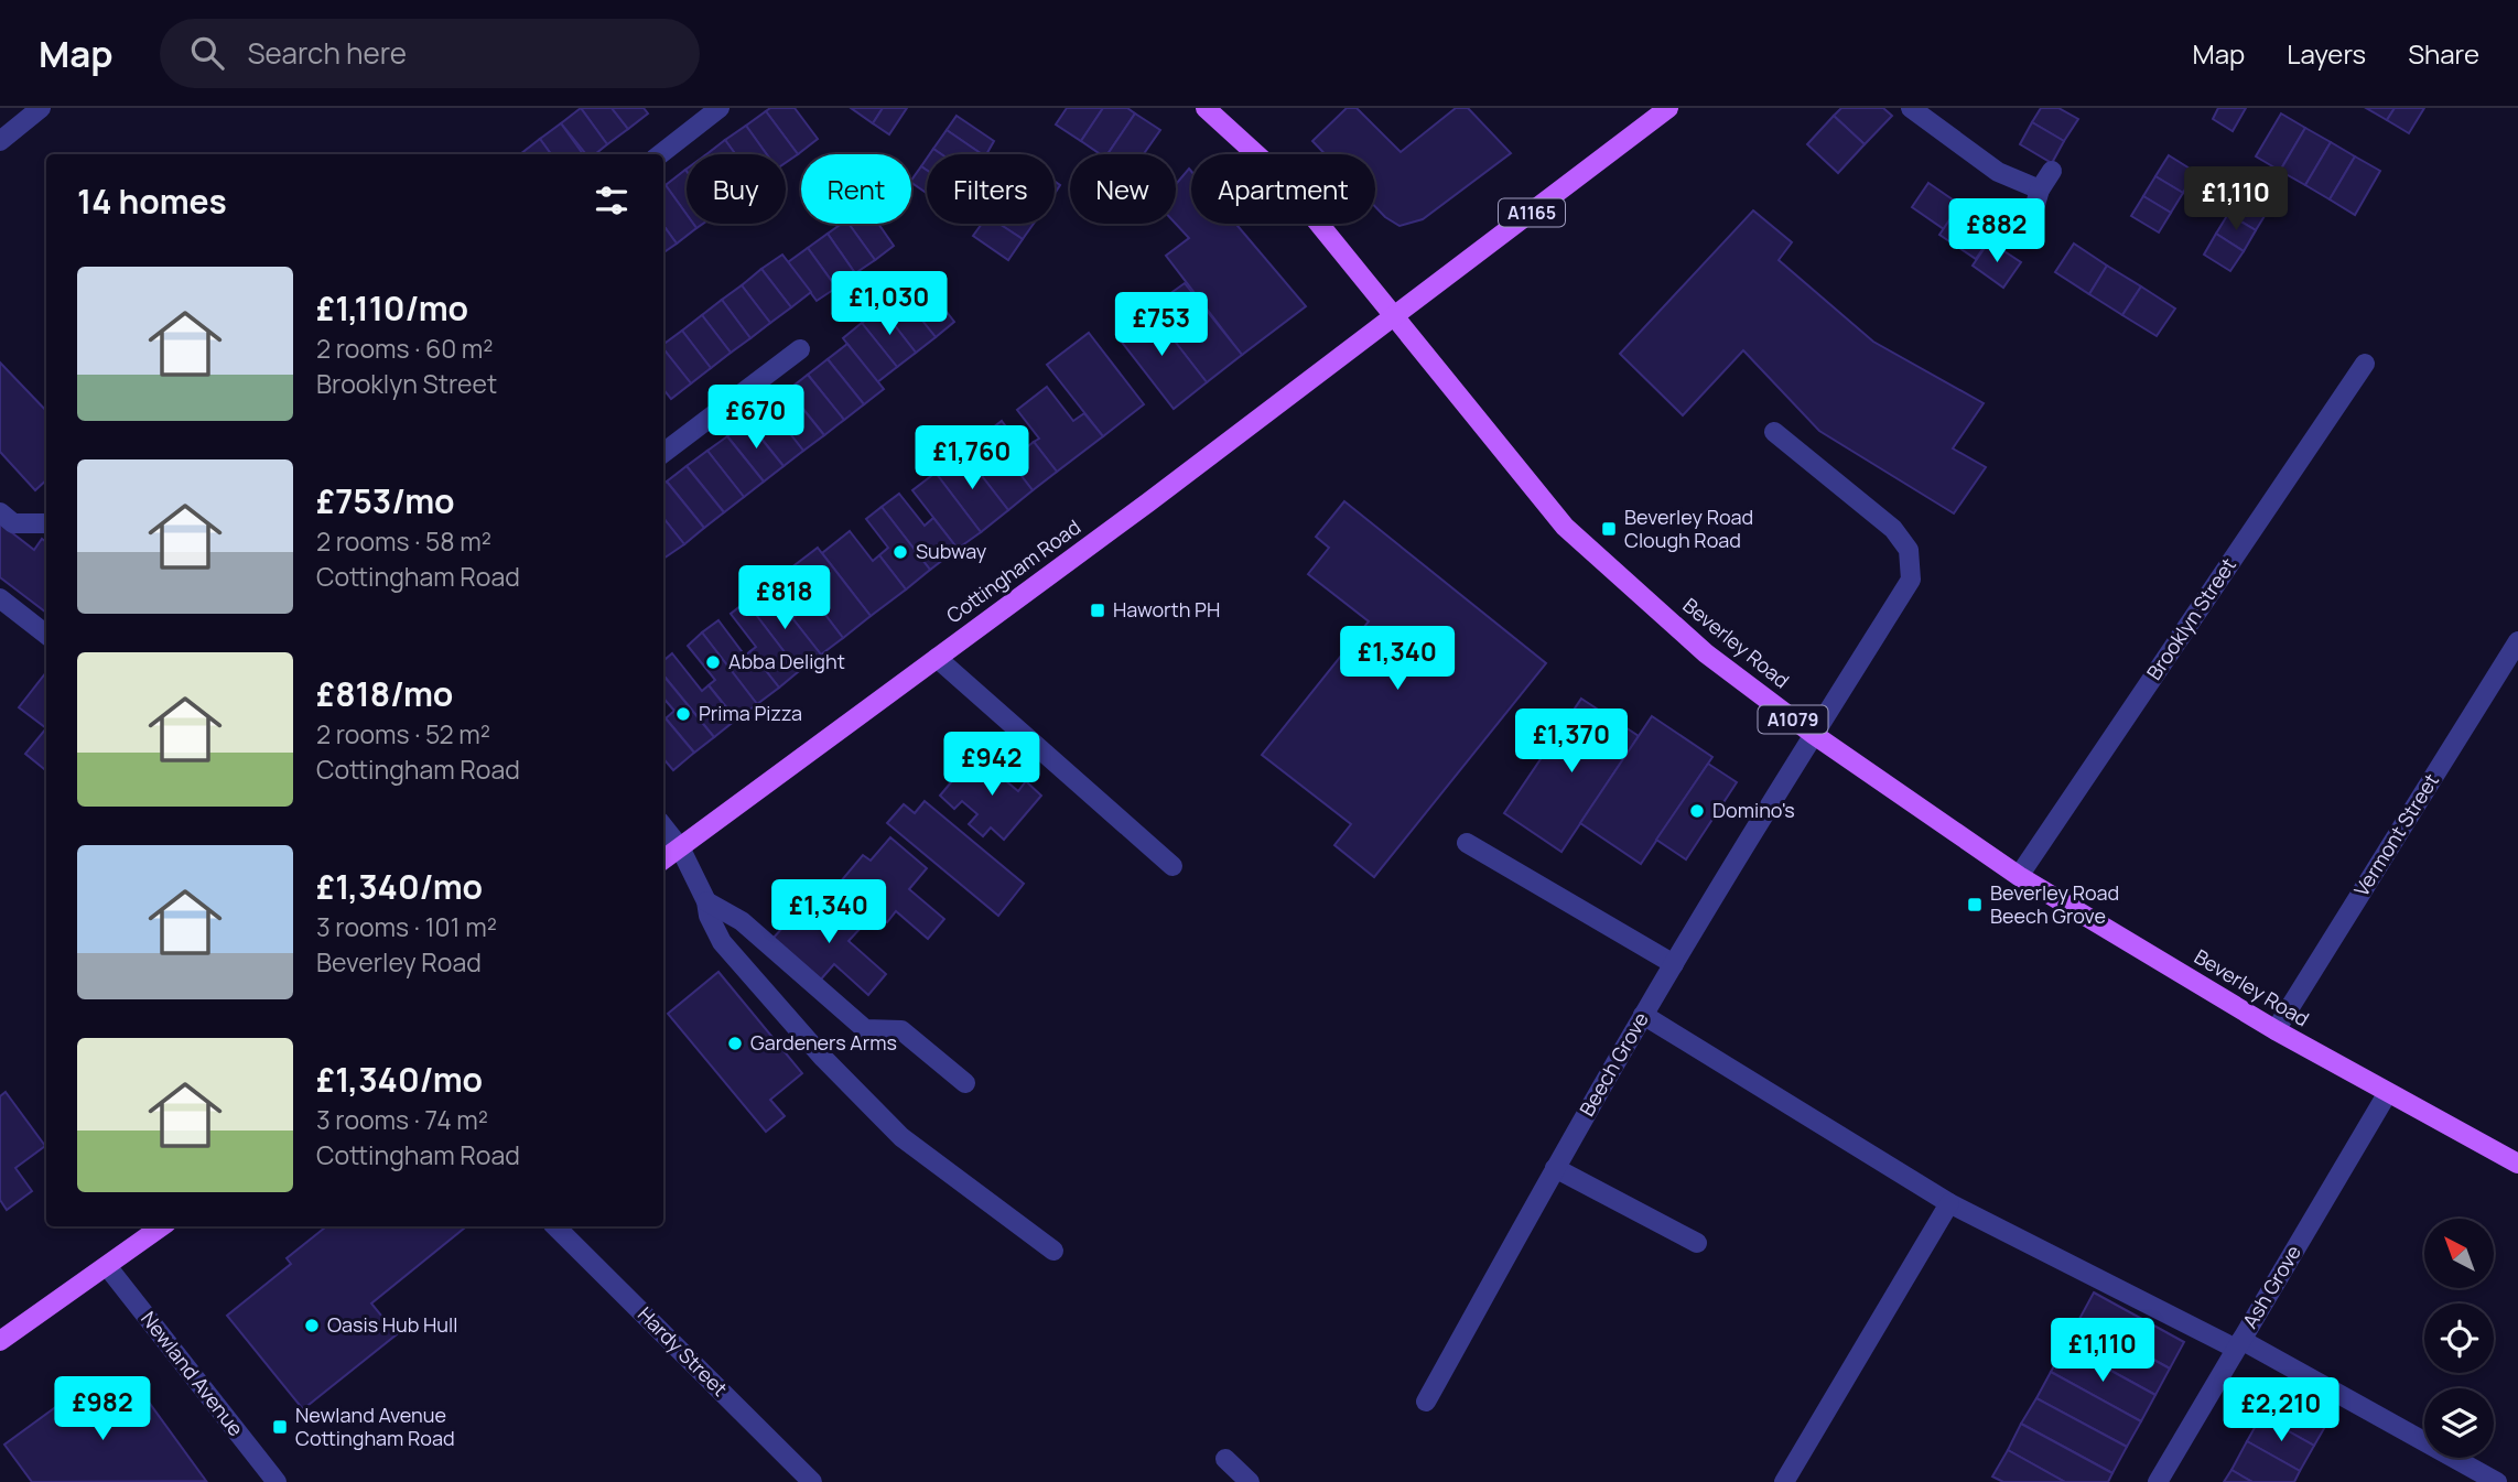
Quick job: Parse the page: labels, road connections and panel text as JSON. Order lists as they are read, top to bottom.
{
  "streets": {
    "main road": [
      "A1165",
      "Cottingham Road",
      "Beverley Road",
      "A1079"
    ],
    "street": [
      "Brooklyn Street",
      "Vermont Street",
      "Beech Grove",
      "Ash Grove",
      "Hardy Street",
      "Newland Avenue"
    ]
  },
  "crossings": [
    ["A1165", "Cottingham Road"],
    ["A1165", "Beverley Road"],
    ["Cottingham Road", "Beverley Road"],
    ["Brooklyn Street", "Beverley Road"],
    ["Beverley Road", "Vermont Street"],
    ["Beverley Road", "Beech Grove"],
    ["Beverley Road", "Ash Grove"]
  ],
  "places": {
    "transit": [
      "Beverley Road Clough Road",
      "Haworth PH",
      "Beverley Road Beech Grove",
      "Newland Avenue Cottingham Road"
    ],
    "other": [
      "Subway",
      "Abba Delight",
      "Prima Pizza",
      "Domino's",
      "Gardeners Arms",
      "Oasis Hub Hull"
    ]
  },
  "north": "top left",
  "page": {
    "header": "Map",
    "search": "Search here",
    "nav": ["Map", "Layers", "Share"],
    "chip": [
      "Buy",
      "Rent",
      "Filters",
      "New",
      "Apartment"
    ],
    "heading": "14 homes",
    "price": [
      "£1,110",
      "£882",
      "£1,030",
      "£753",
      "£670",
      "£1,760",
      "£818",
      "£1,340",
      "£1,370",
      "£942",
      "£1,340",
      "£1,110",
      "£982",
      "£2,210"
    ],
    "list": [
      {
        "name": "£1,110/mo",
        "note": "2 rooms · 60 m² · Brooklyn Street"
      },
      {
        "name": "£753/mo",
        "note": "2 rooms · 58 m² · Cottingham Road"
      },
      {
        "name": "£818/mo",
        "note": "2 rooms · 52 m² · Cottingham Road"
      },
      {
        "name": "£1,340/mo",
        "note": "3 rooms · 101 m² · Beverley Road"
      },
      {
        "name": "£1,340/mo",
        "note": "3 rooms · 74 m² · Cottingham Road"
      }
    ]
  }
}
